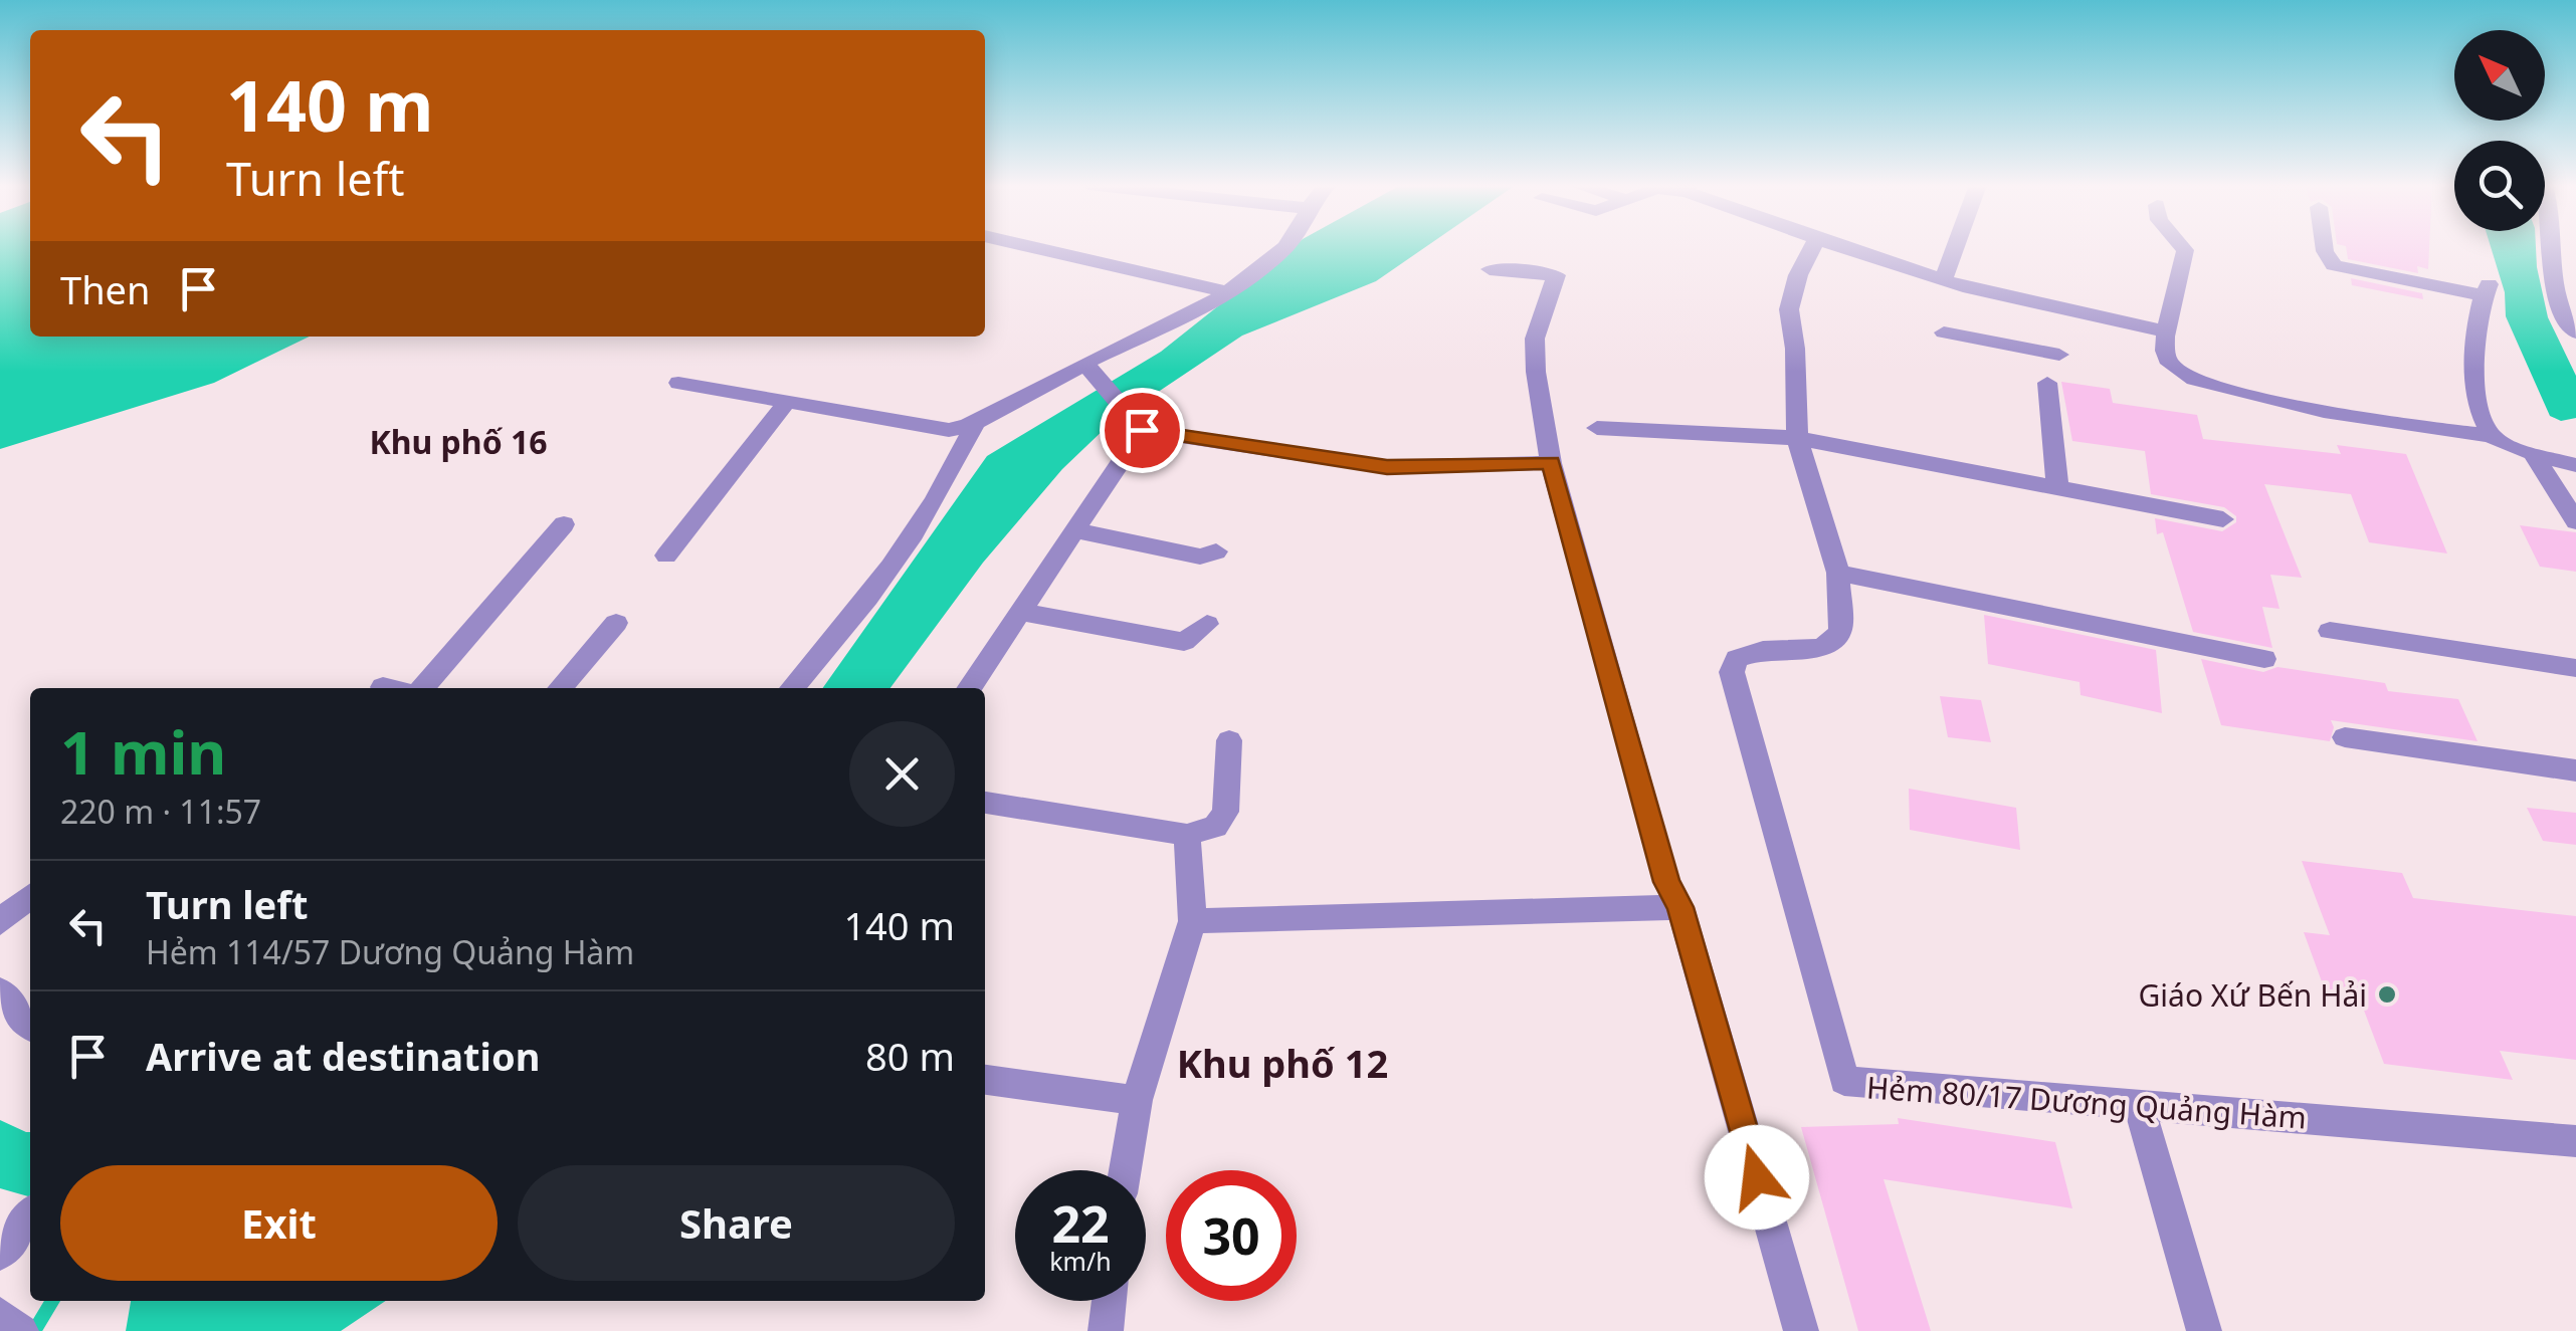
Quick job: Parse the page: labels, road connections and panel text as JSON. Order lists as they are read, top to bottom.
{
  "streets": {
    "street": ["Hẻm 80/17 Dương Quảng Hàm"]
  },
  "districts": ["Khu phố 16", "Khu phố 12"],
  "places": ["Giáo Xứ Bến Hải"],
  "north": "top left",
  "page": {
    "turn": ["140 m", "Turn left"],
    "then": "Then",
    "heading": ["1 min", "220 m · 11:57"],
    "list": [
      {
        "name": "Turn left",
        "note": "Hẻm 114/57 Dương Quảng Hàm",
        "value": "140 m"
      },
      {
        "name": "Arrive at destination",
        "value": "80 m"
      }
    ],
    "buttons": ["Exit", "Share"],
    "speed": "22 km/h",
    "limit": "30"
  }
}
